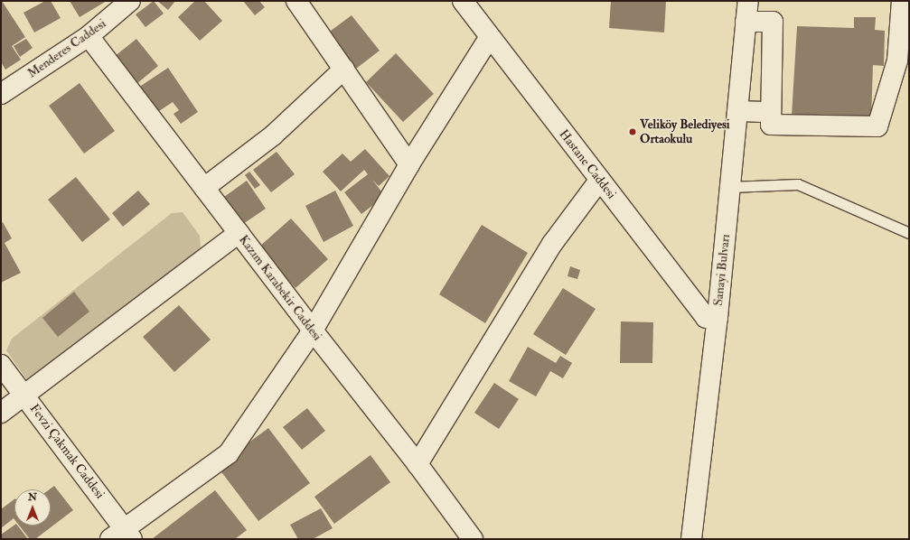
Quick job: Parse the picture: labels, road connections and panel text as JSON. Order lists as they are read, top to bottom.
{
  "streets": {
    "street": [
      "Menderes Caddesi",
      "Hastane Caddesi",
      "Sanayi Bulvarı",
      "Kazım Karabekir Caddesi",
      "Fevzi Çakmak Caddesi"
    ]
  },
  "crossings": [
    ["Menderes Caddesi", "Kazım Karabekir Caddesi"],
    ["Hastane Caddesi", "Sanayi Bulvarı"]
  ],
  "places": ["Veliköy Belediyesi Ortaokulu"],
  "north": "top"
}
